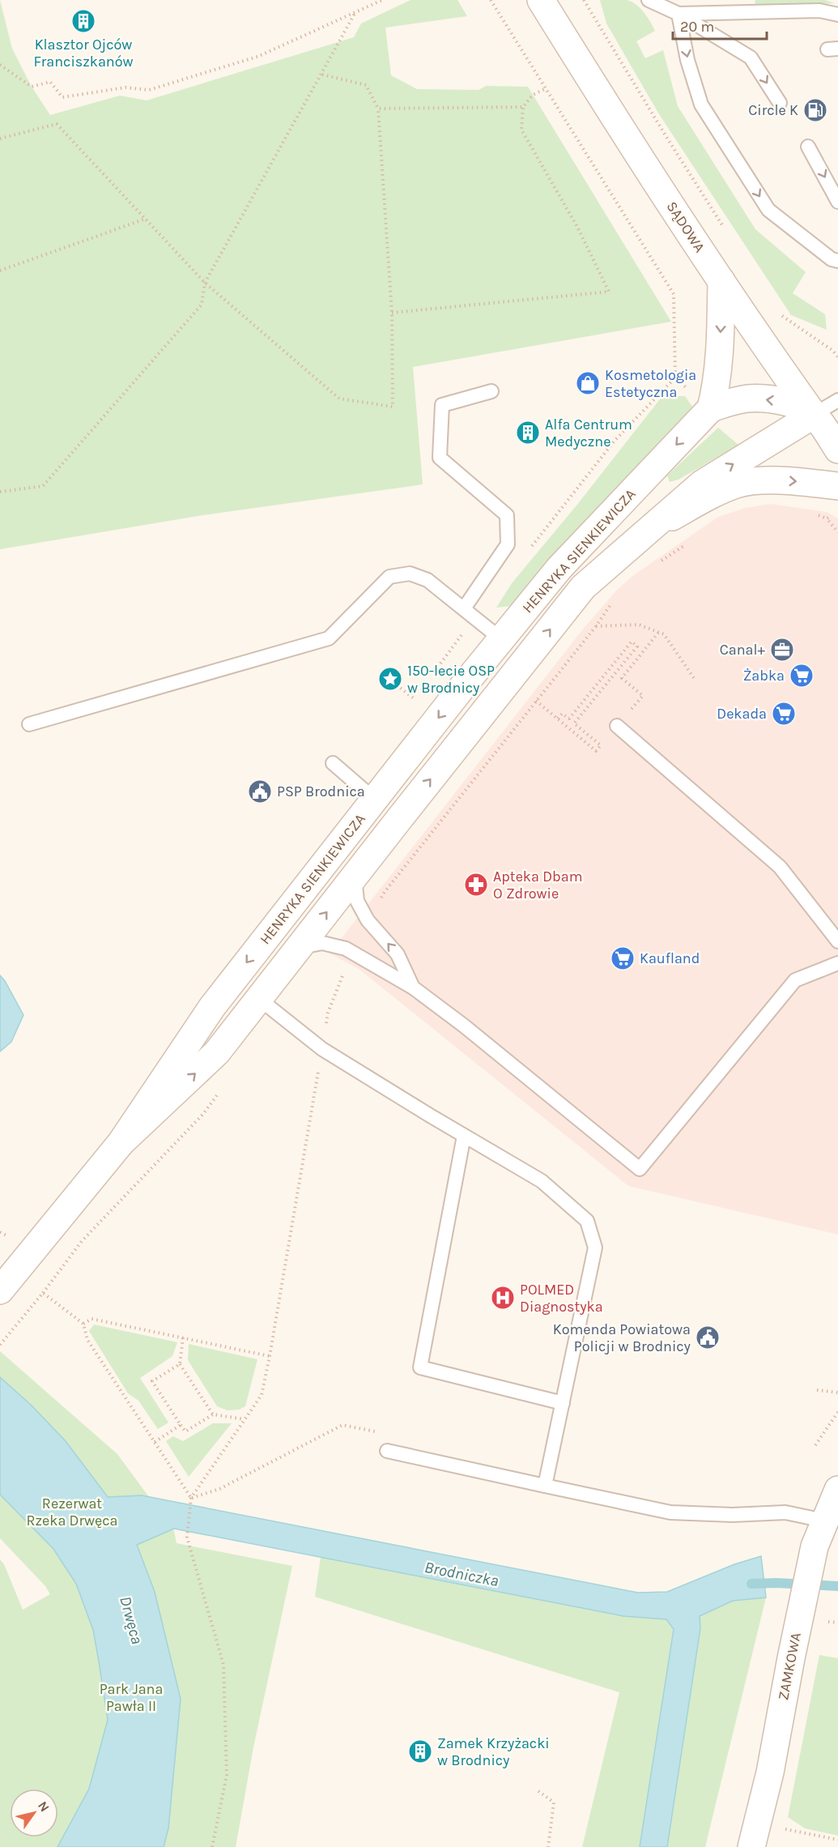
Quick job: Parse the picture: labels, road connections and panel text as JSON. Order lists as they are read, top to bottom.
{
  "streets": {
    "main road": ["SĄDOWA", "HENRYKA SIENKIEWICZA", "ZAMKOWA"]
  },
  "crossings": [
    ["SĄDOWA", "HENRYKA SIENKIEWICZA"]
  ],
  "water": ["Brodniczka", "Drwęca"],
  "parks": ["Rezerwat Rzeka Drwęca", "Park Jana Pawła II"],
  "places": {
    "building": ["Klasztor Ojców Franciszkanów", "Alfa Centrum Medyczne", "Zamek Krzyżacki w Brodnicy"],
    "fuel station": ["Circle K"],
    "shop": ["Kosmetologia Estetyczna"],
    "office": ["Canal+"],
    "supermarket": ["Żabka", "Dekada", "Kaufland"],
    "place": ["150-lecie OSP w Brodnicy"],
    "public building": ["PSP Brodnica", "Komenda Powiatowa Policji w Brodnicy"],
    "pharmacy": ["Apteka Dbam O Zdrowie"],
    "hospital": ["POLMED Diagnostyka"]
  },
  "scale_bar": "20 m",
  "north": "top right"
}
